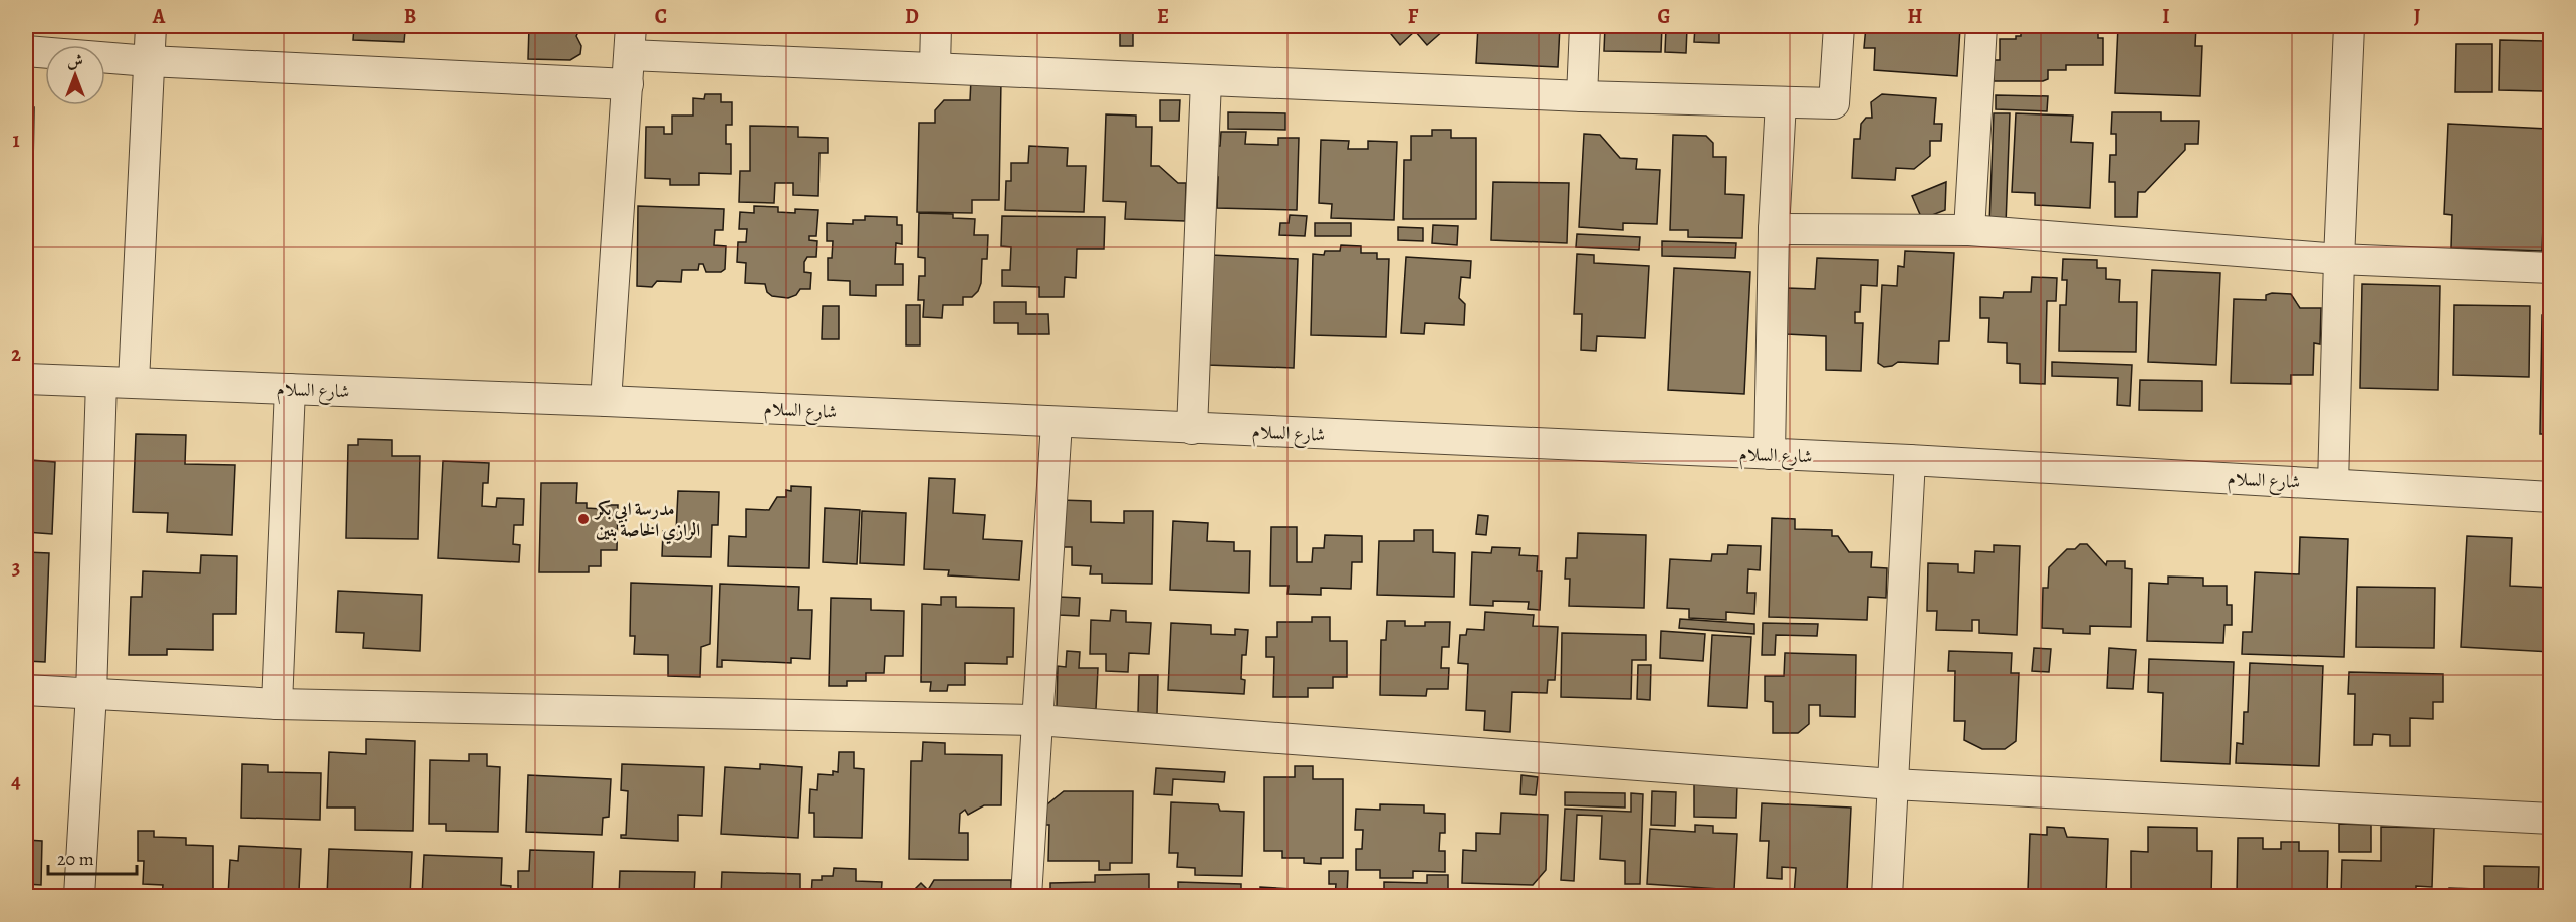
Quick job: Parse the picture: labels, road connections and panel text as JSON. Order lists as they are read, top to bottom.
{
  "streets": {
    "street": ["شارع السلام"]
  },
  "places": ["مدرسة ابي بكر الرازي الخاصة بنين"],
  "scale_bar": "20 m",
  "north": "top",
  "grid": {
    "columns": [
      "A",
      "B",
      "C",
      "D",
      "E",
      "F",
      "G",
      "H",
      "I",
      "J"
    ],
    "rows": [
      "1",
      "2",
      "3",
      "4"
    ]
  }
}
